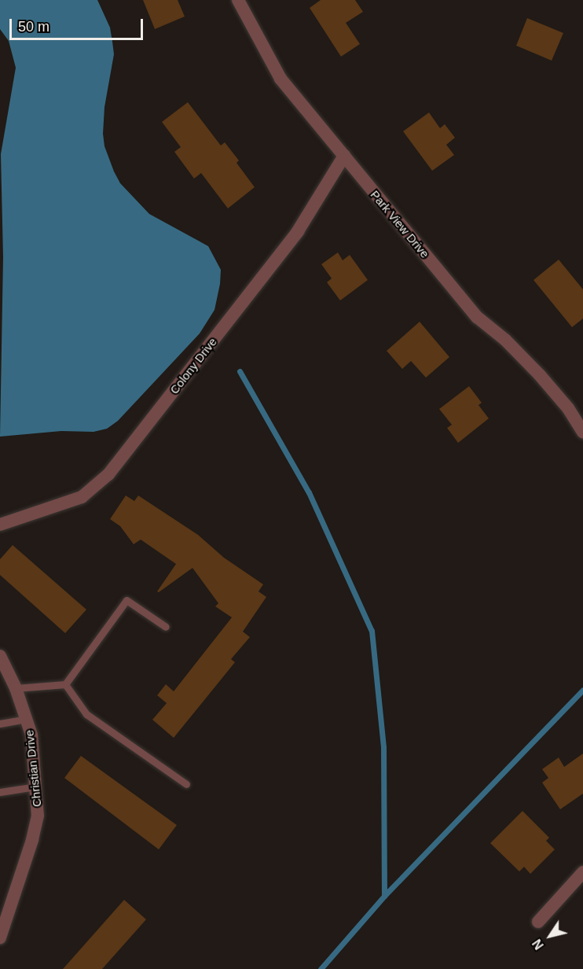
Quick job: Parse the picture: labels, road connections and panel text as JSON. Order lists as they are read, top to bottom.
{
  "streets": {
    "street": ["Park View Drive", "Colony Drive", "Christian Drive"]
  },
  "crossings": [
    ["Park View Drive", "Colony Drive"]
  ],
  "scale_bar": "50 m",
  "north": "bottom left"
}
